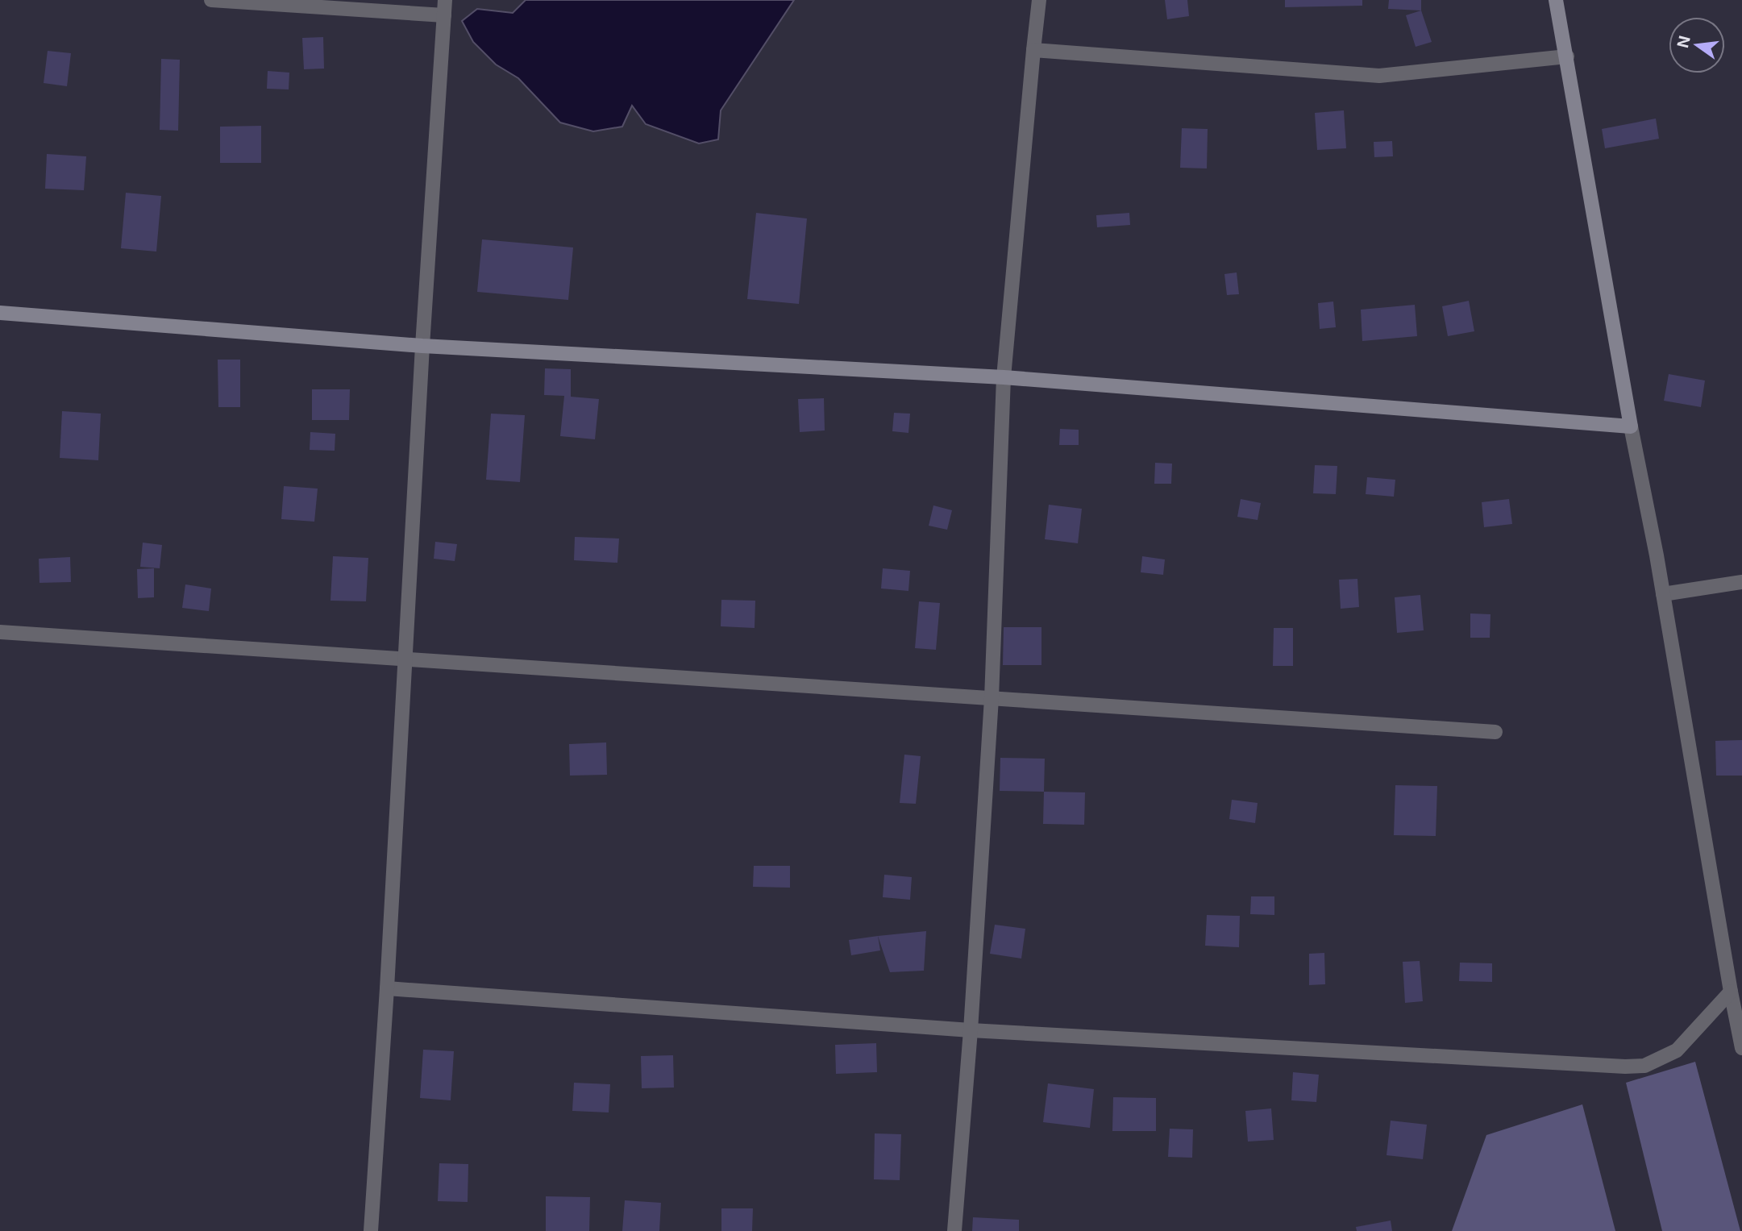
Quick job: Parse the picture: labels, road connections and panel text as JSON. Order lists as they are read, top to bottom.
{
  "north": "left"
}
